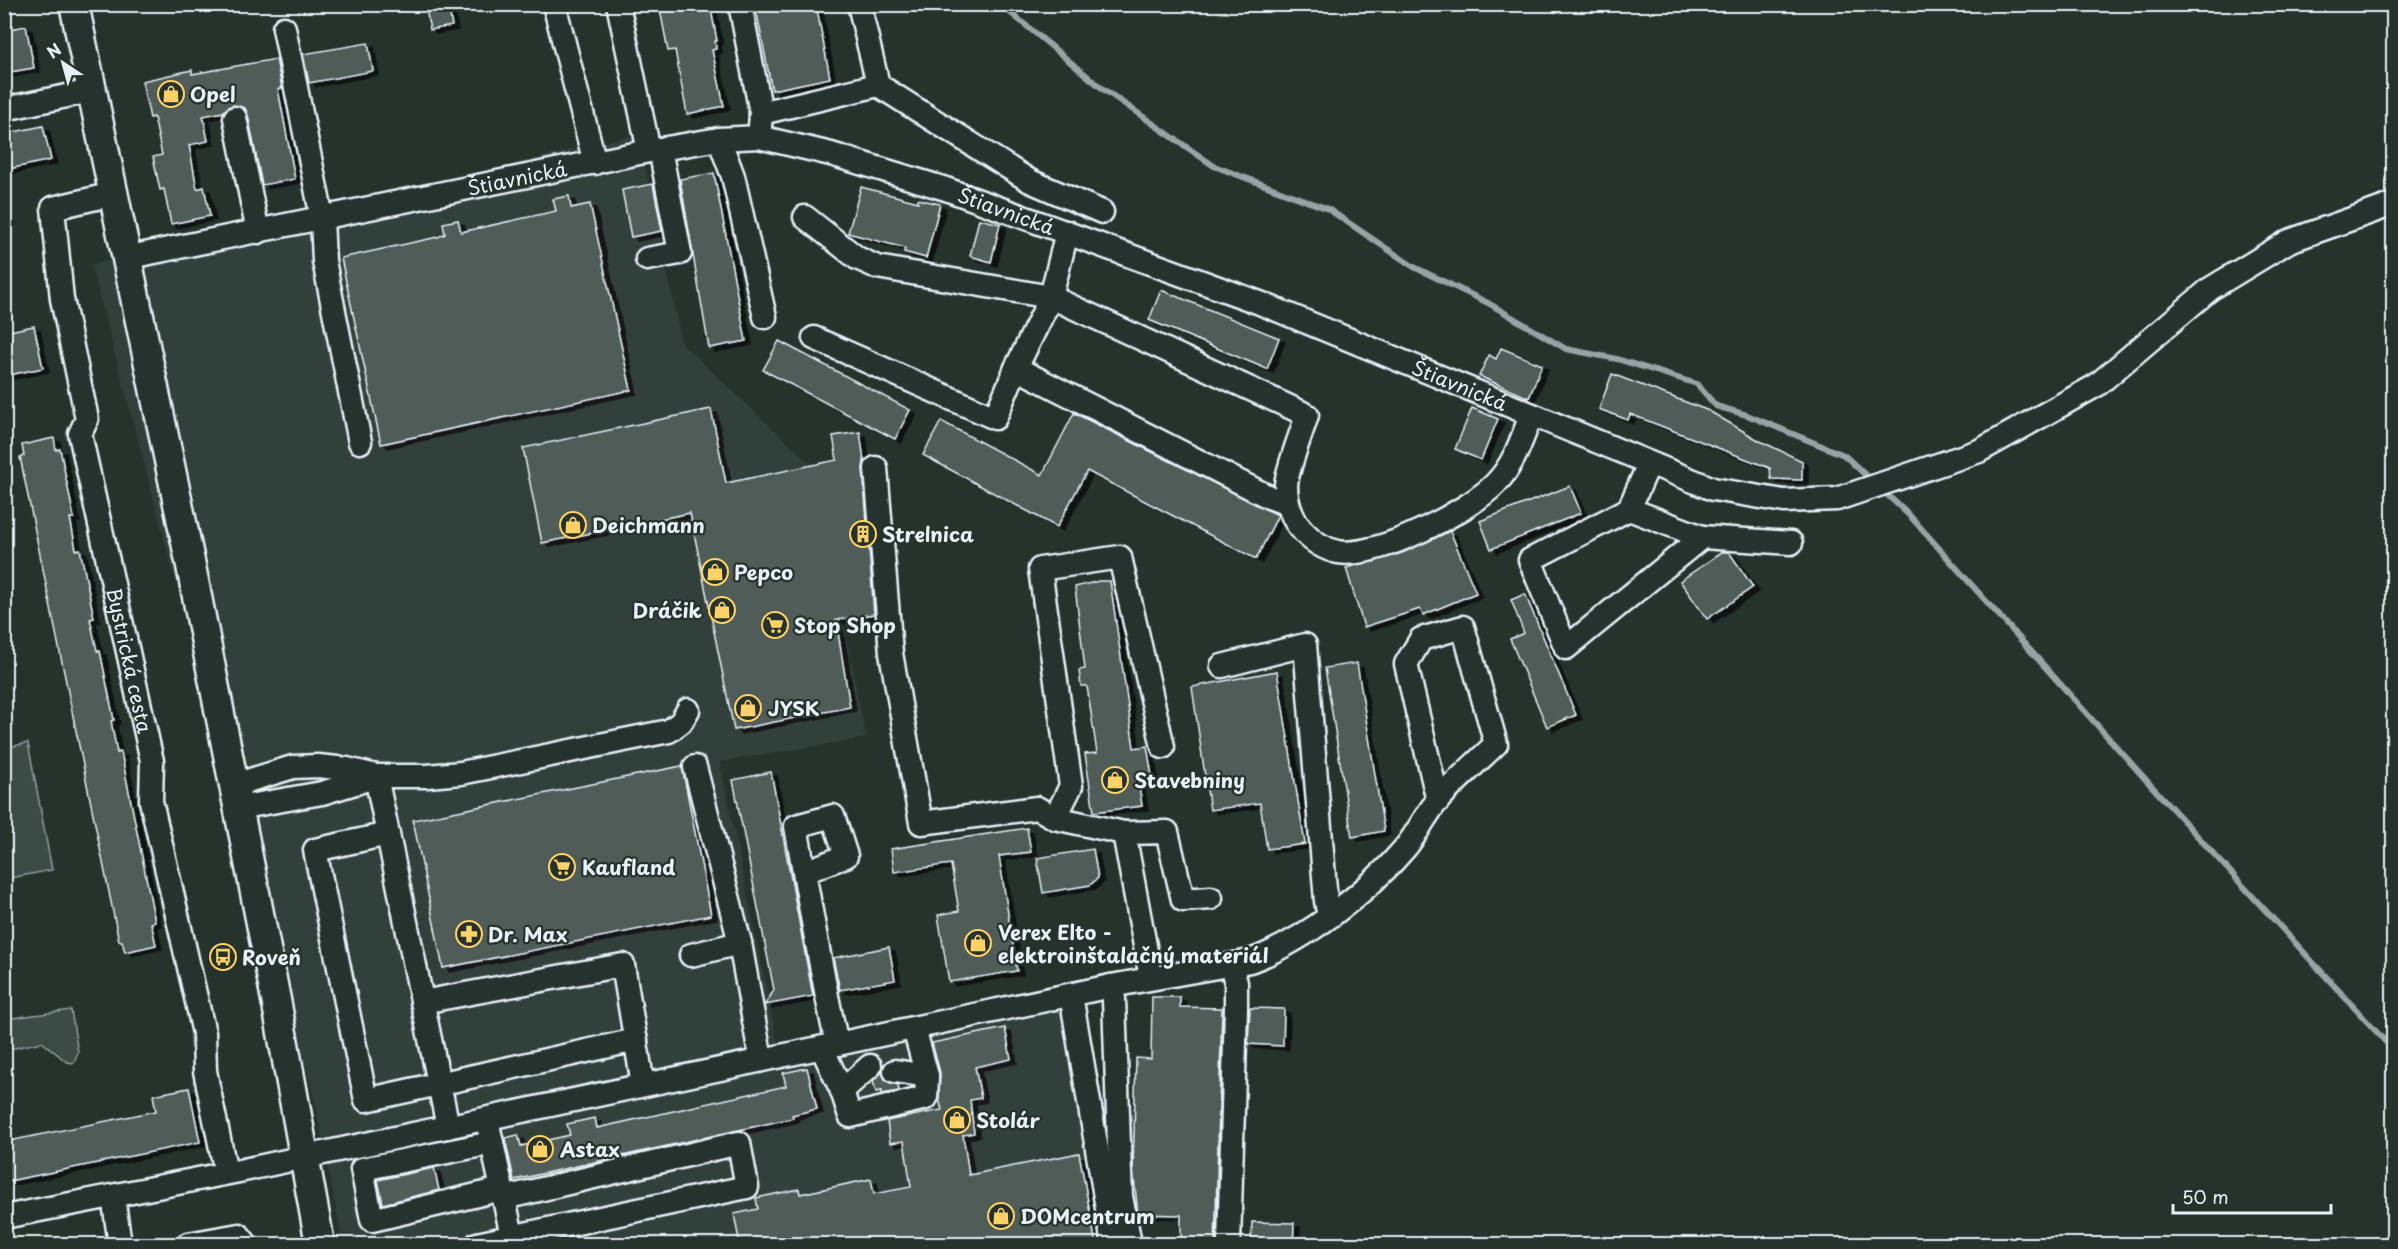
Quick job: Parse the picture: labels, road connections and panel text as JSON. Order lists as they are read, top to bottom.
{
  "streets": {
    "street": ["Štiavnická", "Bystrická cesta"]
  },
  "places": {
    "shop": [
      "Opel",
      "Deichmann",
      "Pepco",
      "Dráčik",
      "JYSK",
      "Stavebniny",
      "Verex Elto - elektroinštalačný materiál",
      "Stolár",
      "Astax",
      "DOMcentrum"
    ],
    "building": ["Strelnica"],
    "supermarket": ["Stop Shop", "Kaufland"],
    "pharmacy": ["Dr. Max"],
    "bus stop": ["Roveň"]
  },
  "scale_bar": "50 m",
  "north": "top left"
}
